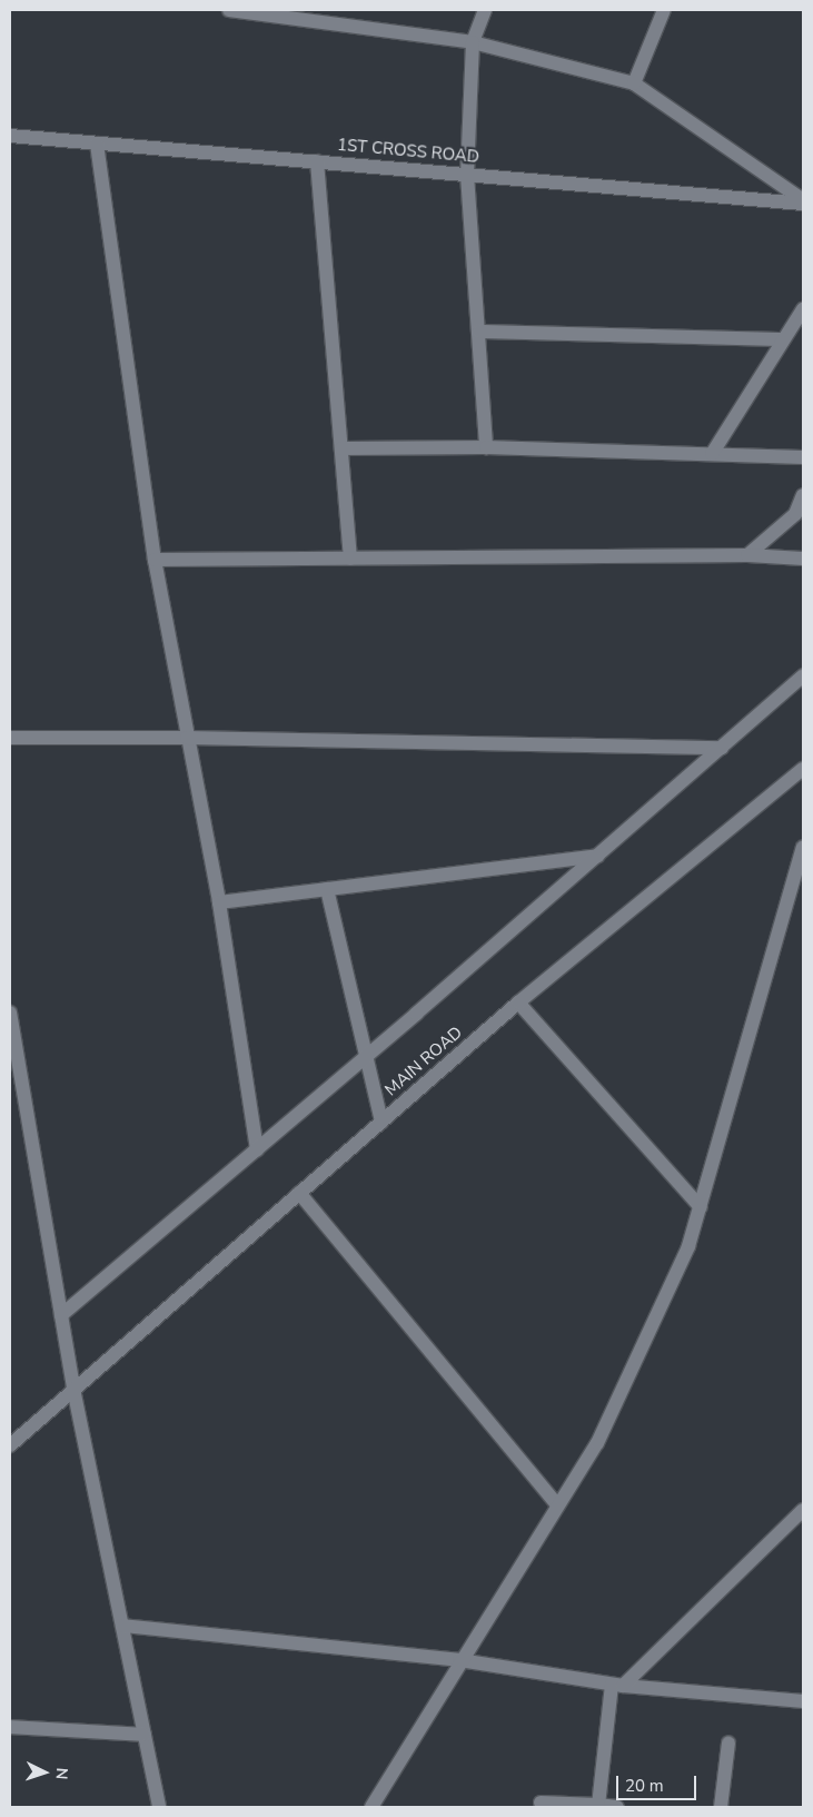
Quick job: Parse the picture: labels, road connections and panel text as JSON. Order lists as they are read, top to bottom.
{
  "streets": {
    "street": ["1ST CROSS ROAD", "MAIN ROAD"]
  },
  "scale_bar": "20 m",
  "north": "right"
}
